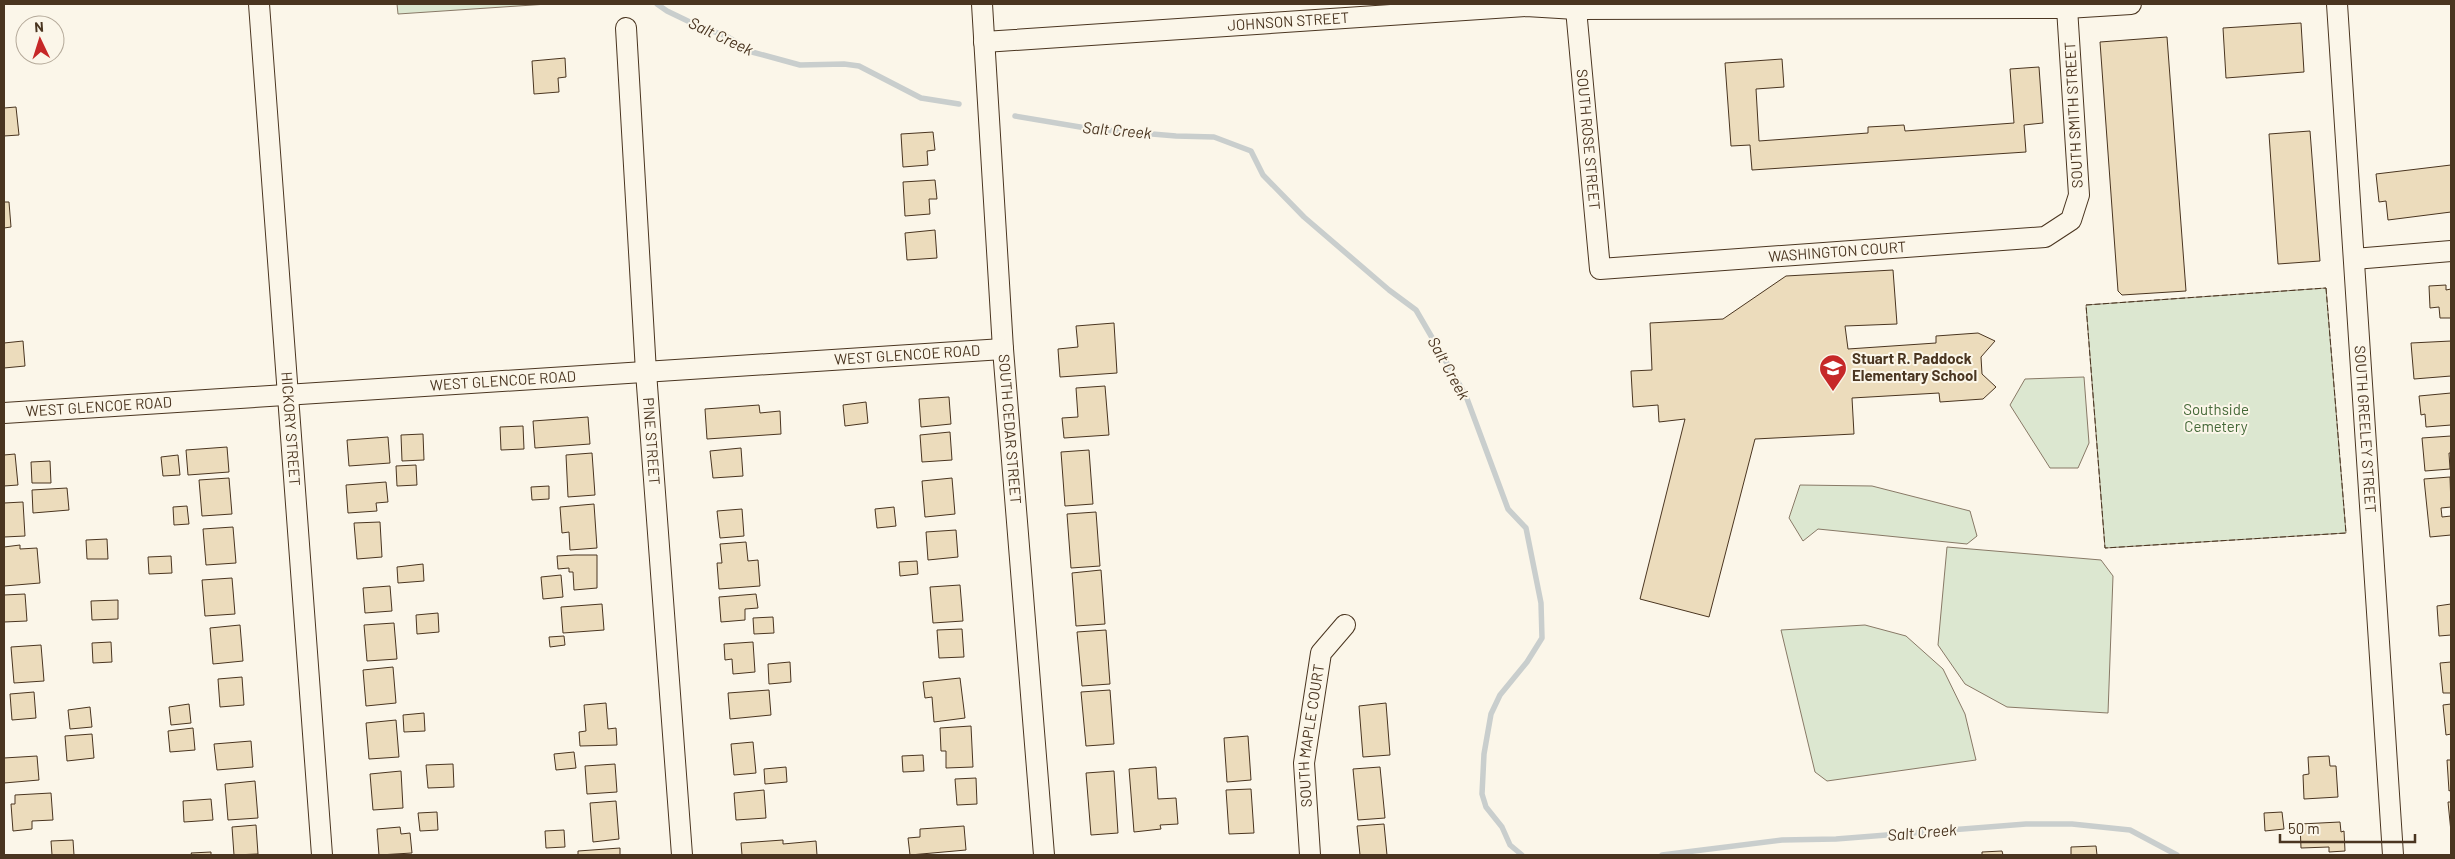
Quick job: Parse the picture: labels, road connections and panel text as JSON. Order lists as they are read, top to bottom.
{
  "streets": {
    "street": [
      "JOHNSON STREET",
      "SOUTH SMITH STREET",
      "SOUTH ROSE STREET",
      "WASHINGTON COURT",
      "WEST GLENCOE ROAD",
      "HICKORY STREET",
      "SOUTH CEDAR STREET",
      "SOUTH GREELEY STREET",
      "PINE STREET",
      "SOUTH MAPLE COURT"
    ]
  },
  "crossings": [
    ["JOHNSON STREET", "SOUTH SMITH STREET"],
    ["JOHNSON STREET", "SOUTH ROSE STREET"],
    ["JOHNSON STREET", "SOUTH CEDAR STREET"],
    ["SOUTH SMITH STREET", "WASHINGTON COURT"],
    ["SOUTH ROSE STREET", "WASHINGTON COURT"],
    ["WEST GLENCOE ROAD", "HICKORY STREET"],
    ["WEST GLENCOE ROAD", "SOUTH CEDAR STREET"],
    ["WEST GLENCOE ROAD", "PINE STREET"]
  ],
  "water": ["Salt Creek"],
  "parks": ["Southside Cemetery"],
  "places": {
    "school or university": ["Stuart R. Paddock Elementary School"]
  },
  "scale_bar": "50 m",
  "north": "top"
}
